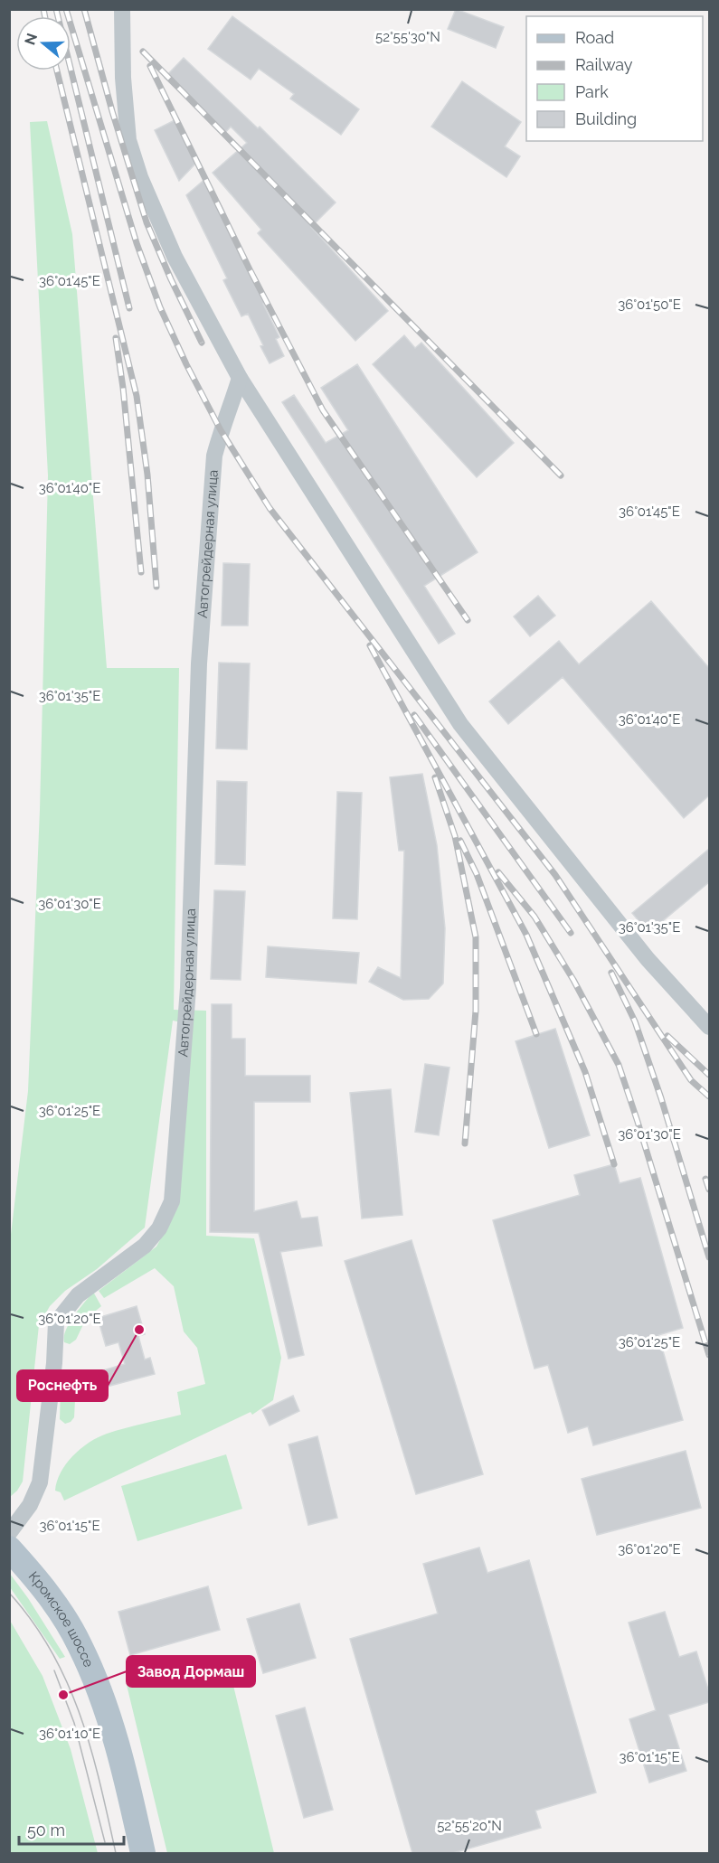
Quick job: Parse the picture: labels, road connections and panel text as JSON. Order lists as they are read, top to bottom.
{
  "streets": {
    "main road": ["Кромское шоссе"],
    "street": ["Автогрейдерная улица"]
  },
  "places": ["Роснефть", "Завод Дормаш"],
  "legend": [
    "Road",
    "Railway",
    "Park",
    "Building"
  ],
  "scale_bar": "50 m",
  "north": "left",
  "coordinates": [
    "52°55'30\"N",
    "36°01'45\"E",
    "36°01'50\"E",
    "36°01'40\"E",
    "36°01'35\"E",
    "36°01'30\"E",
    "36°01'25\"E",
    "36°01'20\"E",
    "36°01'15\"E",
    "36°01'10\"E",
    "52°55'20\"N"
  ]
}
